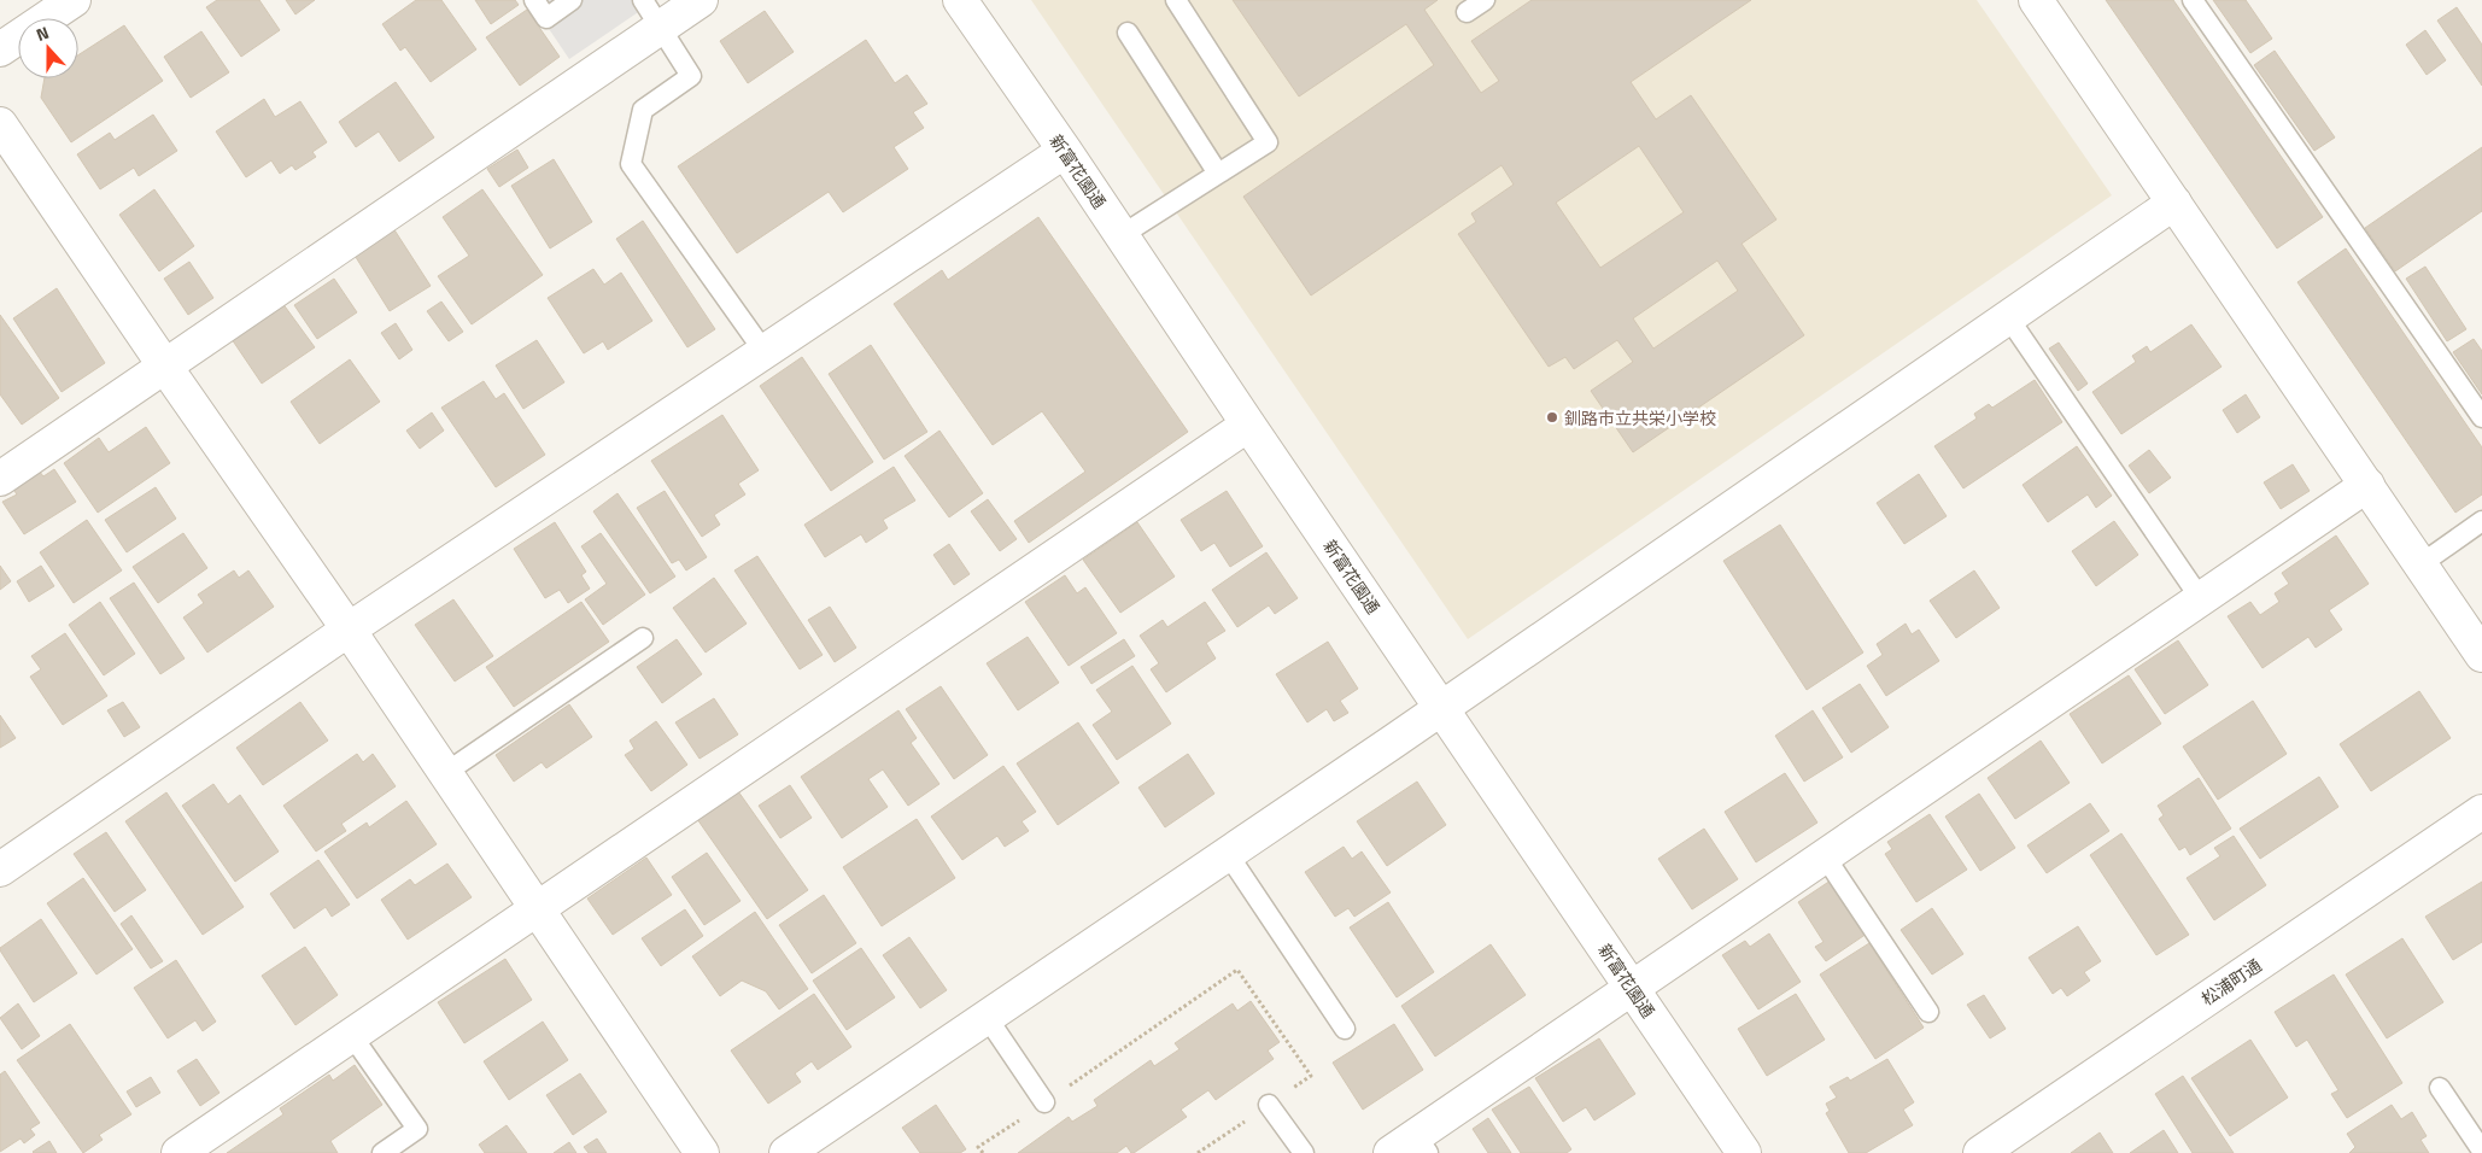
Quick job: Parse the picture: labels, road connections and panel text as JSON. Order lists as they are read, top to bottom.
{
  "streets": {
    "street": ["新富花園通", "松浦町通"]
  },
  "places": ["釧路市立共栄小学校"],
  "north": "top"
}
